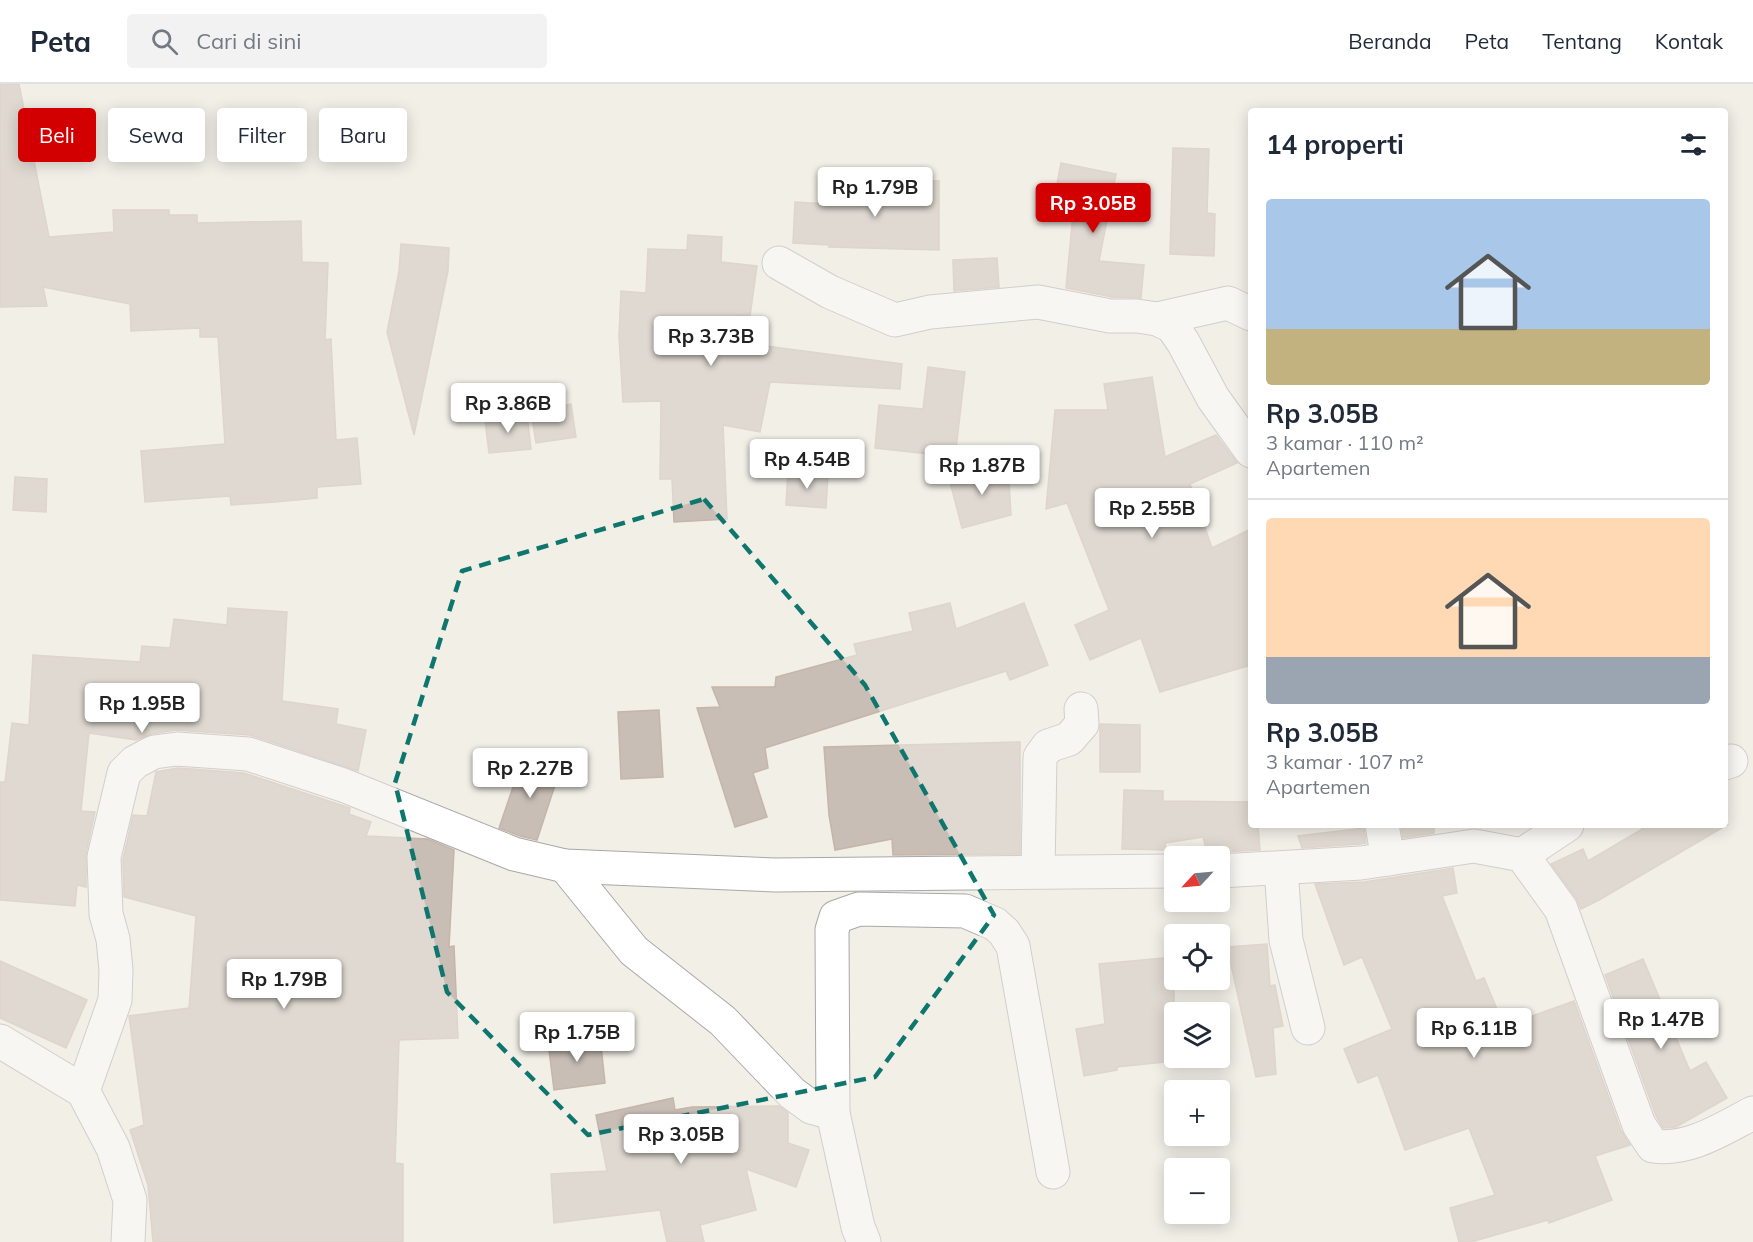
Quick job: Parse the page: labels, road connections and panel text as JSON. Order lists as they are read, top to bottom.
{
  "north": "bottom left",
  "page": {
    "header": "Peta",
    "search": "Cari di sini",
    "nav": [
      "Beranda",
      "Peta",
      "Tentang",
      "Kontak"
    ],
    "chip": [
      "Beli",
      "Sewa",
      "Filter",
      "Baru"
    ],
    "heading": "14 properti",
    "price": [
      "Rp 1.79B",
      "Rp 3.05B",
      "Rp 3.73B",
      "Rp 3.86B",
      "Rp 4.54B",
      "Rp 1.87B",
      "Rp 2.55B",
      "Rp 1.95B",
      "Rp 2.27B",
      "Rp 1.79B",
      "Rp 1.47B",
      "Rp 6.11B",
      "Rp 1.75B",
      "Rp 3.05B"
    ],
    "list": [
      {
        "name": "Rp 3.05B",
        "note": "3 kamar · 110 m² · Apartemen"
      },
      {
        "name": "Rp 3.05B",
        "note": "3 kamar · 107 m² · Apartemen"
      }
    ],
    "map_buttons": ["+", "−"]
  }
}
